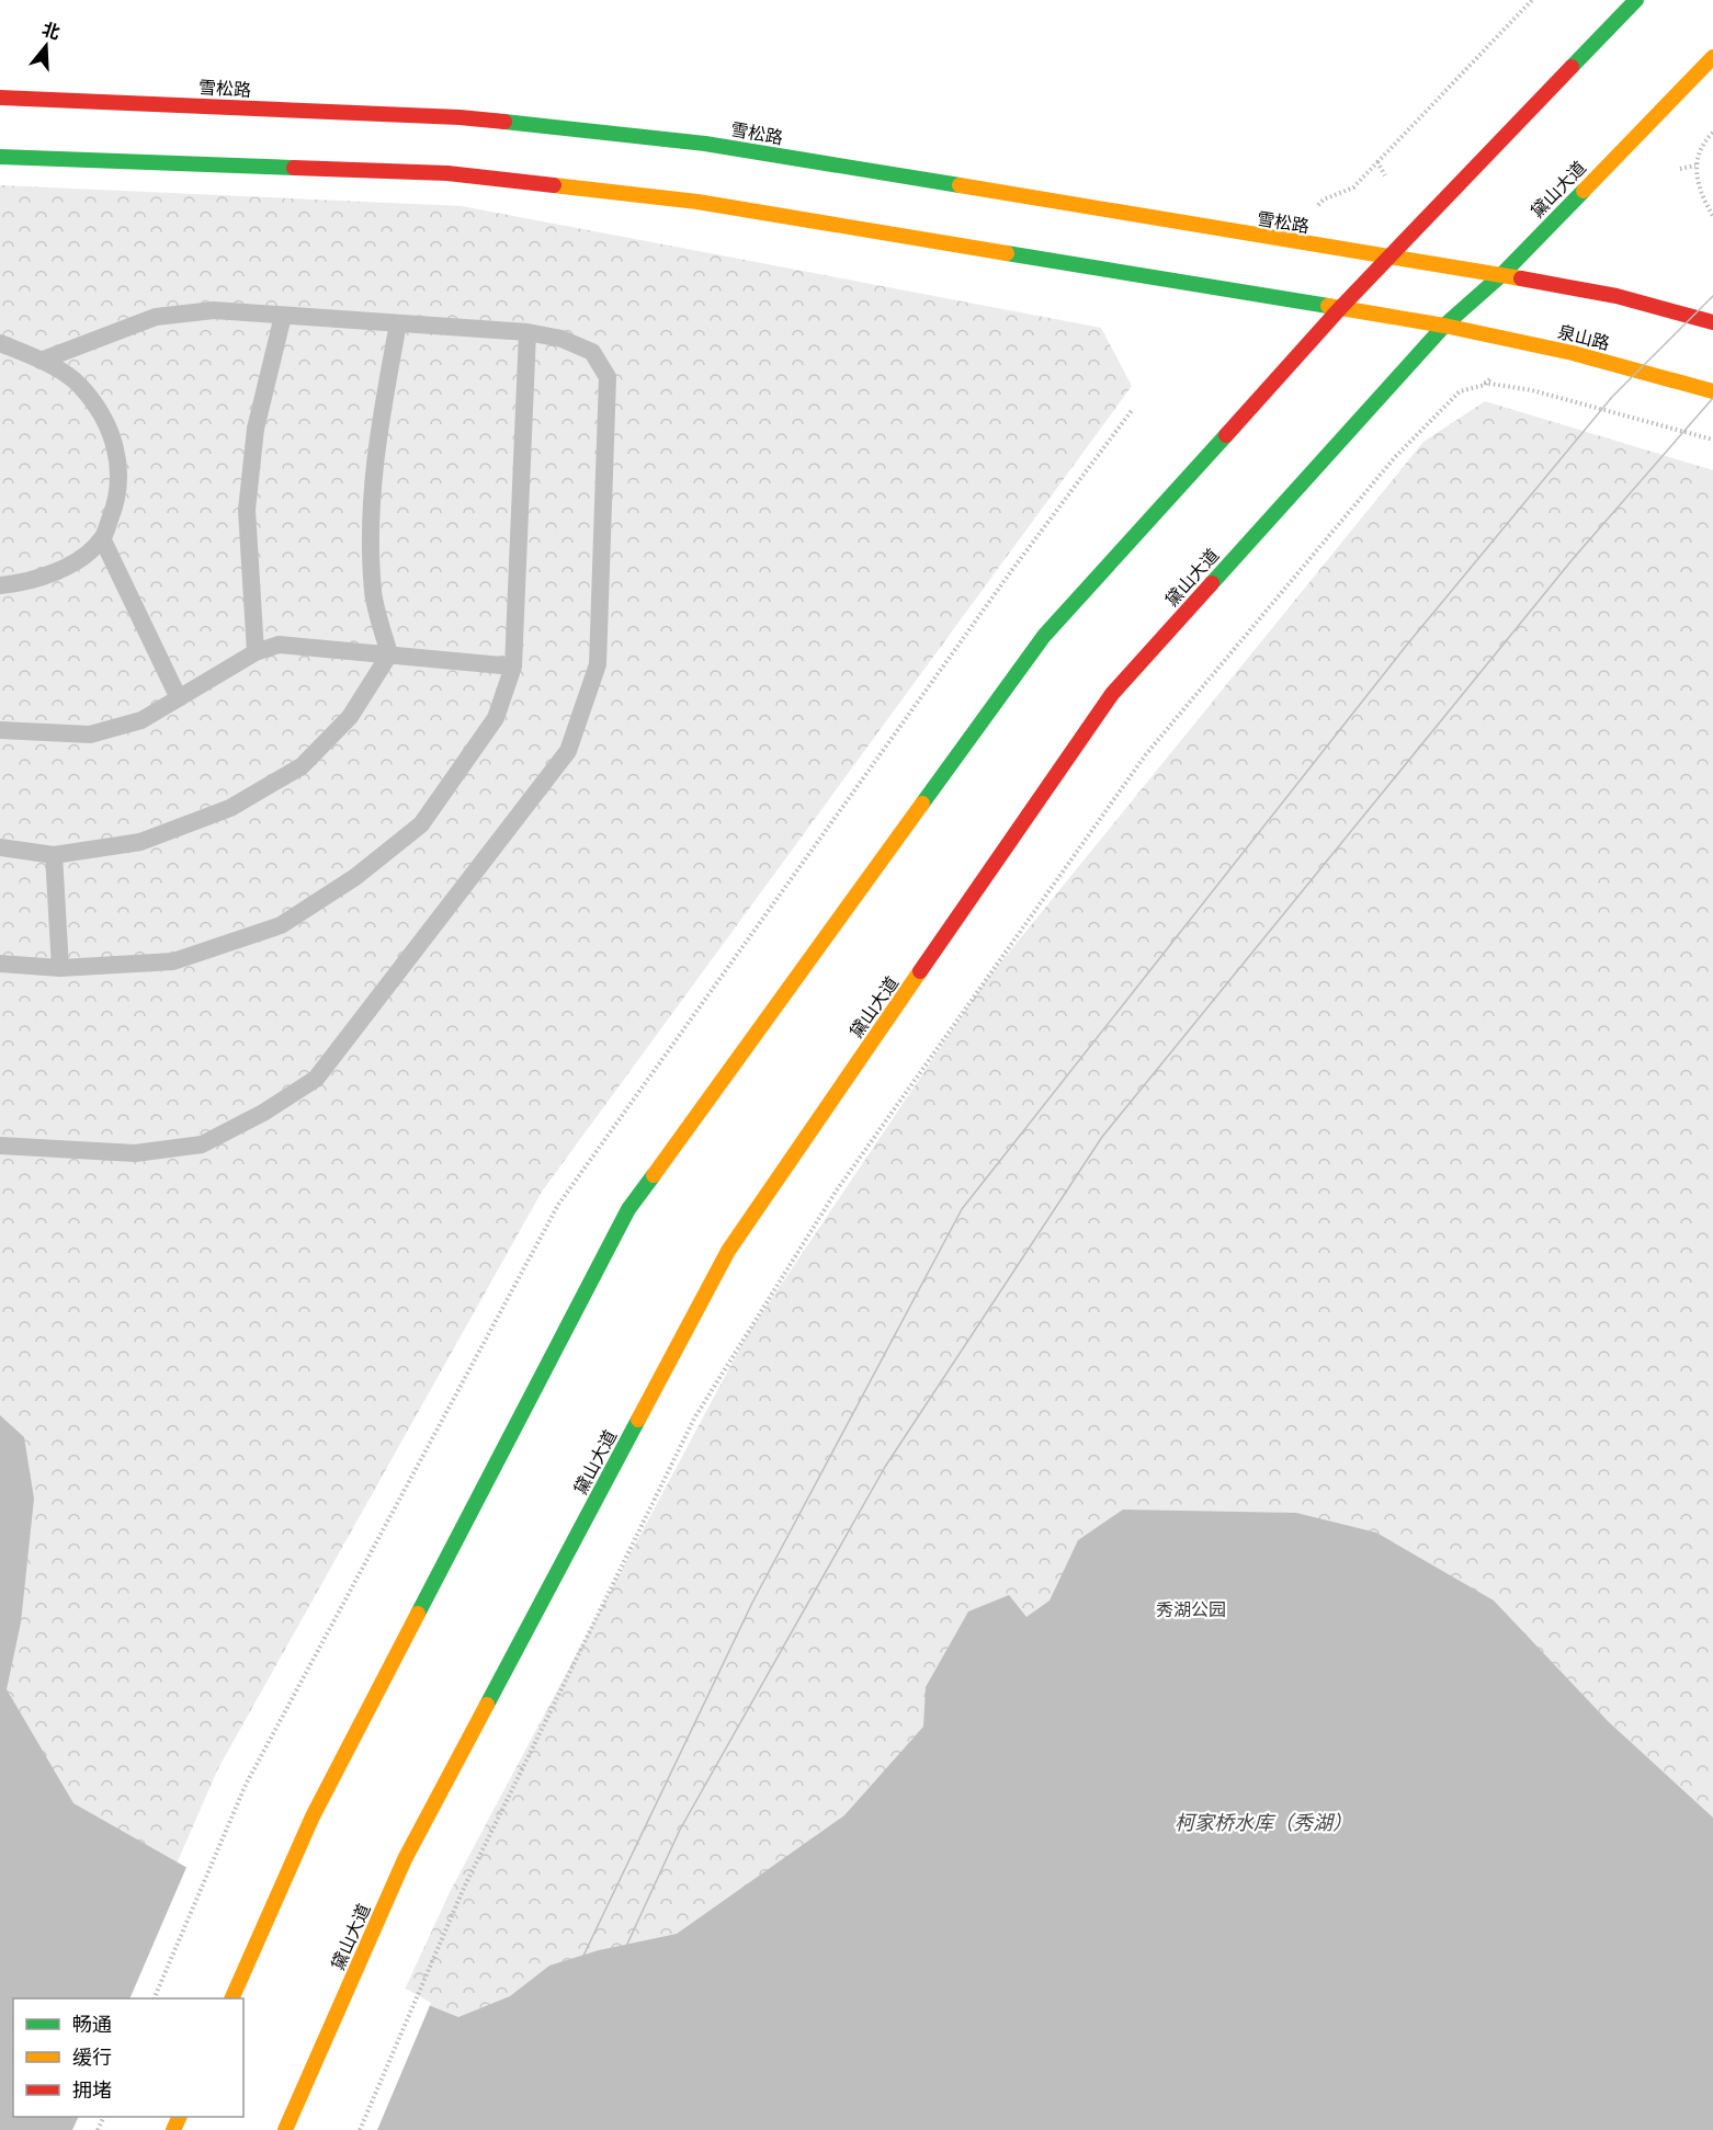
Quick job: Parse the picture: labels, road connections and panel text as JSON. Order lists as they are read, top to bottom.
{
  "streets": {
    "main road": ["雪松路", "黛山大道", "泉山路"]
  },
  "crossings": [
    ["雪松路", "黛山大道"],
    ["黛山大道", "泉山路"]
  ],
  "water": ["柯家桥水库（秀湖）"],
  "parks": ["秀湖公园"],
  "legend": ["畅通", "缓行", "拥堵"],
  "north": "top"
}
